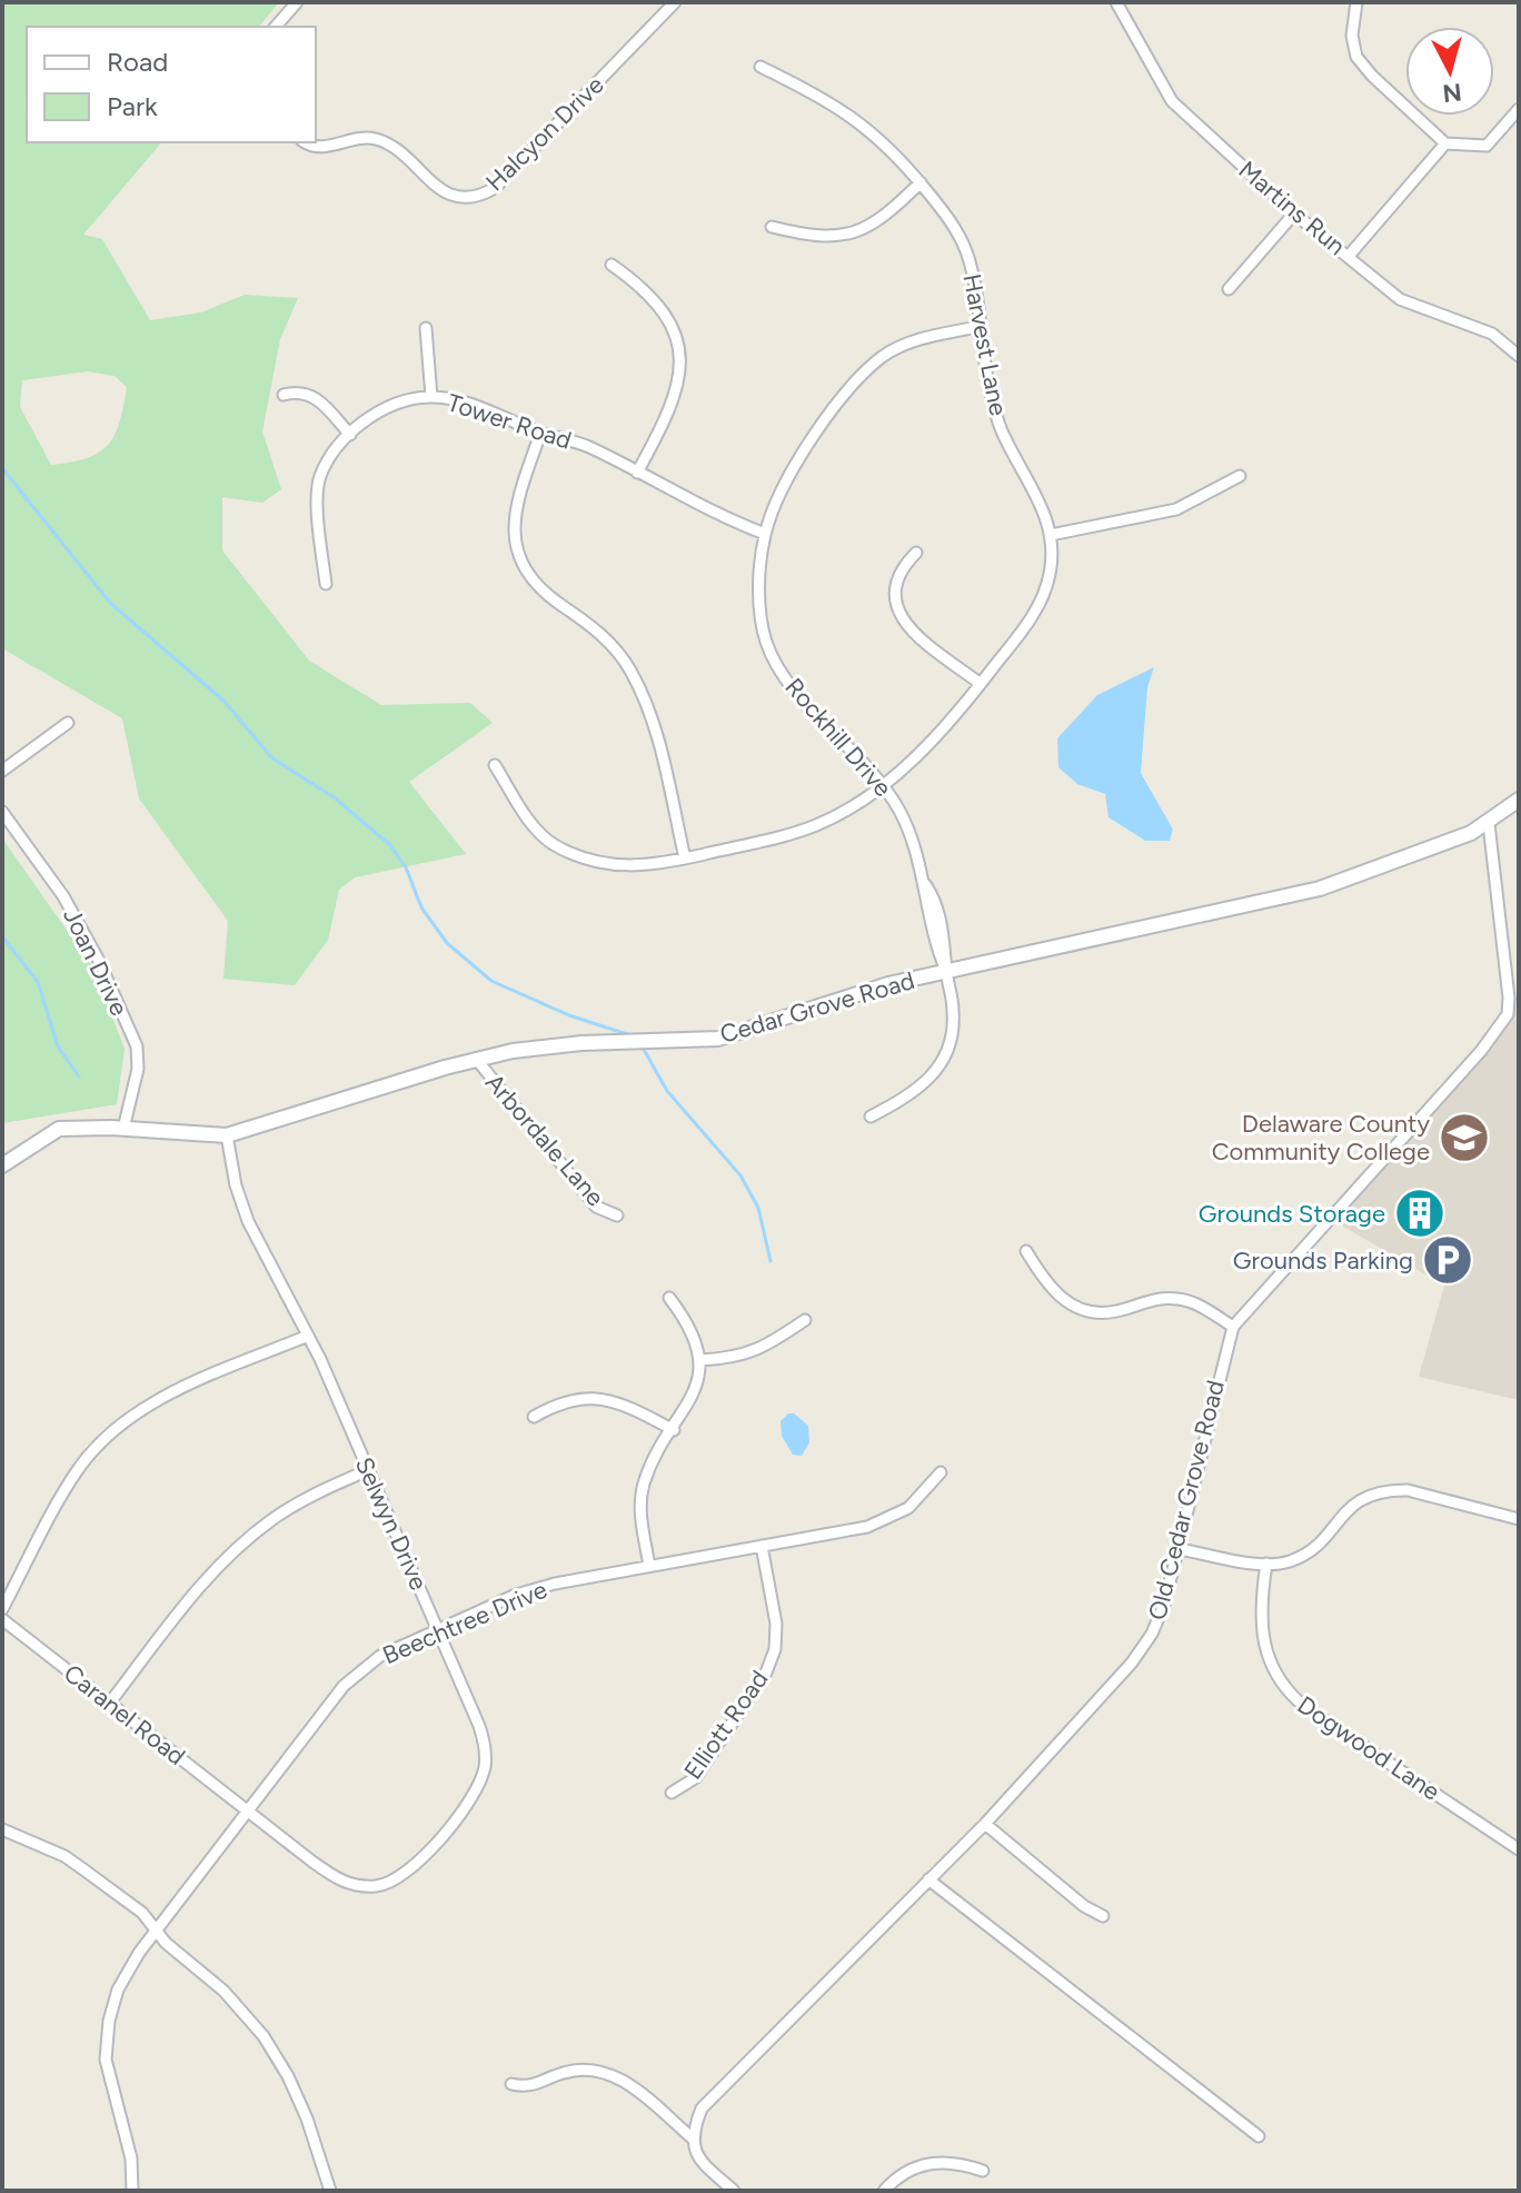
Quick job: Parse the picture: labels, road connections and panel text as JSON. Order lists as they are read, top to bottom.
{
  "streets": {
    "street": [
      "Halcyon Drive",
      "Martins Run",
      "Harvest Lane",
      "Tower Road",
      "Rockhill Drive",
      "Joan Drive",
      "Cedar Grove Road",
      "Arbordale Lane",
      "Old Cedar Grove Road",
      "Selwyn Drive",
      "Beechtree Drive",
      "Caranel Road",
      "Elliott Road",
      "Dogwood Lane"
    ]
  },
  "crossings": [
    ["Harvest Lane", "Rockhill Drive"],
    ["Tower Road", "Rockhill Drive"],
    ["Rockhill Drive", "Cedar Grove Road"],
    ["Joan Drive", "Cedar Grove Road"],
    ["Cedar Grove Road", "Arbordale Lane"],
    ["Cedar Grove Road", "Old Cedar Grove Road"],
    ["Cedar Grove Road", "Selwyn Drive"],
    ["Selwyn Drive", "Beechtree Drive"],
    ["Selwyn Drive", "Caranel Road"],
    ["Beechtree Drive", "Caranel Road"],
    ["Beechtree Drive", "Elliott Road"]
  ],
  "places": {
    "school or university": ["Delaware County Community College"],
    "building": ["Grounds Storage"],
    "parking": ["Grounds Parking"]
  },
  "legend": ["Road", "Park"],
  "north": "bottom"
}
